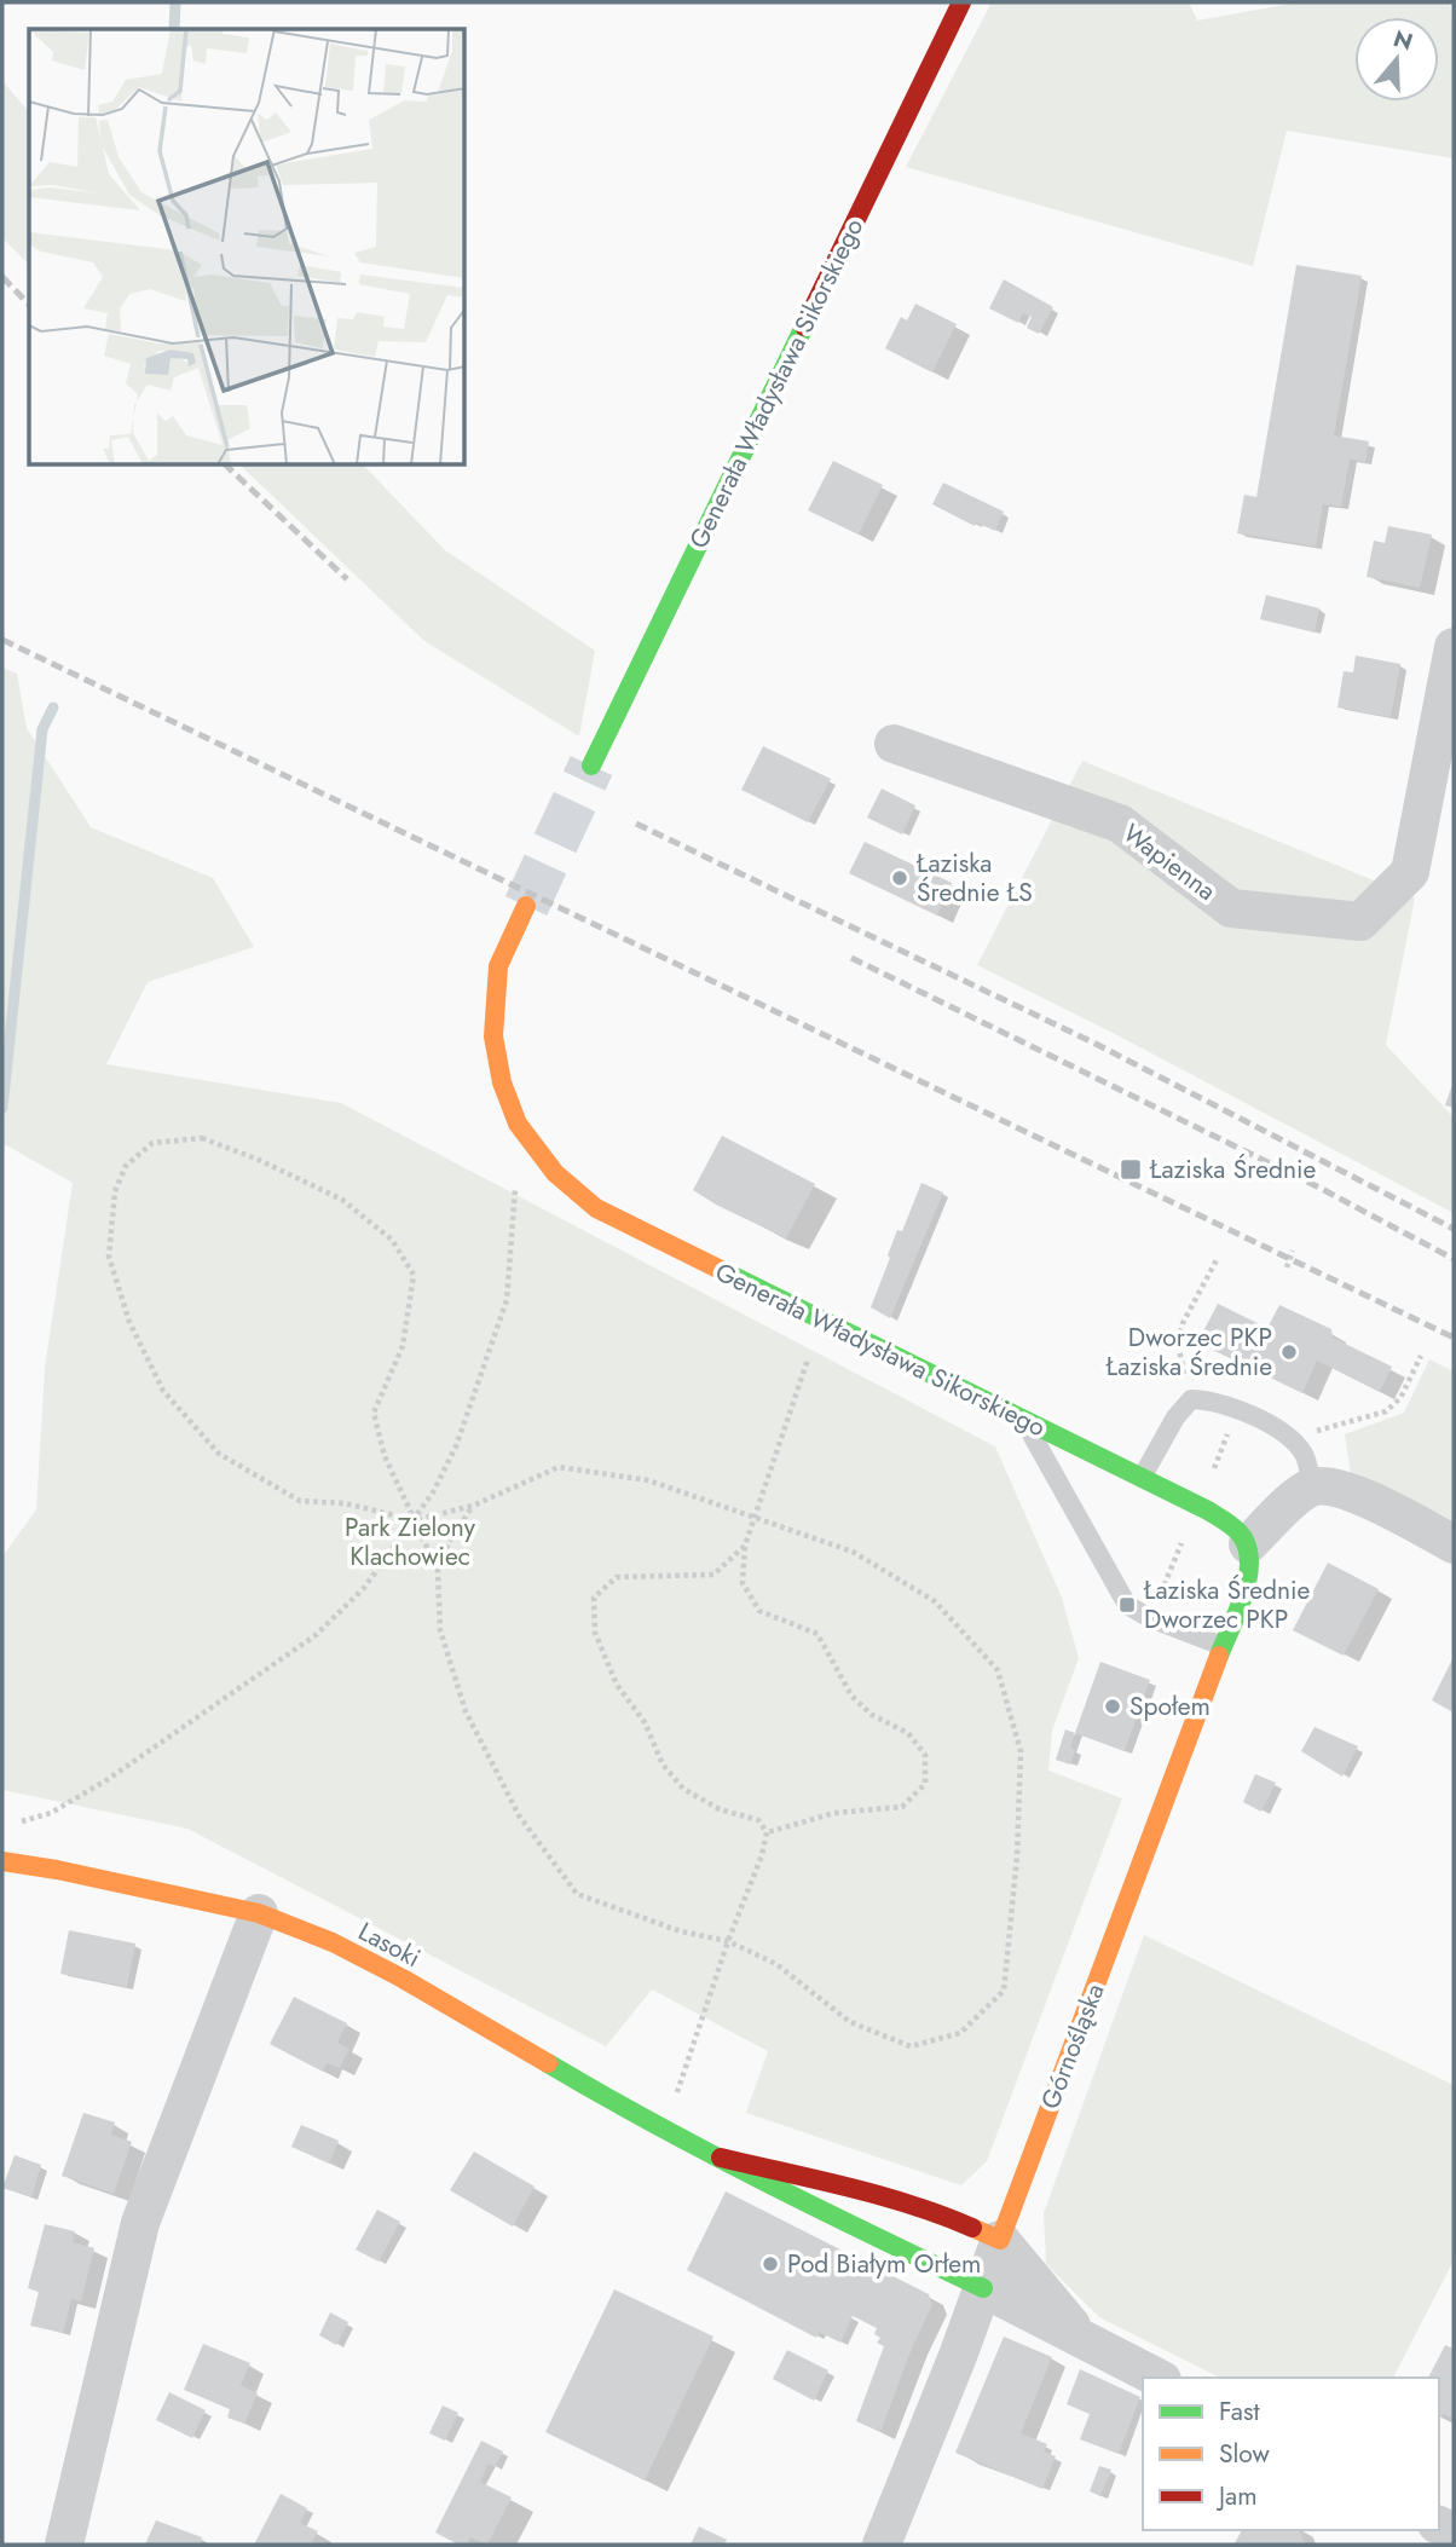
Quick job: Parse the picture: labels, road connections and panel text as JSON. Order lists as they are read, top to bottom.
{
  "streets": {
    "street": [
      "Generała Władysława Sikorskiego",
      "Wapienna",
      "Lasoki",
      "Górnośląska"
    ]
  },
  "crossings": [
    ["Generała Władysława Sikorskiego", "Górnośląska"]
  ],
  "parks": ["Park Zielony Klachowiec"],
  "places": {
    "other": [
      "Łaziska Średnie ŁS",
      "Dworzec PKP Łaziska Średnie",
      "Społem",
      "Pod Białym Orłem"
    ],
    "transit": ["Łaziska Średnie", "Łaziska Średnie Dworzec PKP"]
  },
  "legend": ["Fast", "Slow", "Jam"],
  "north": "top"
}
